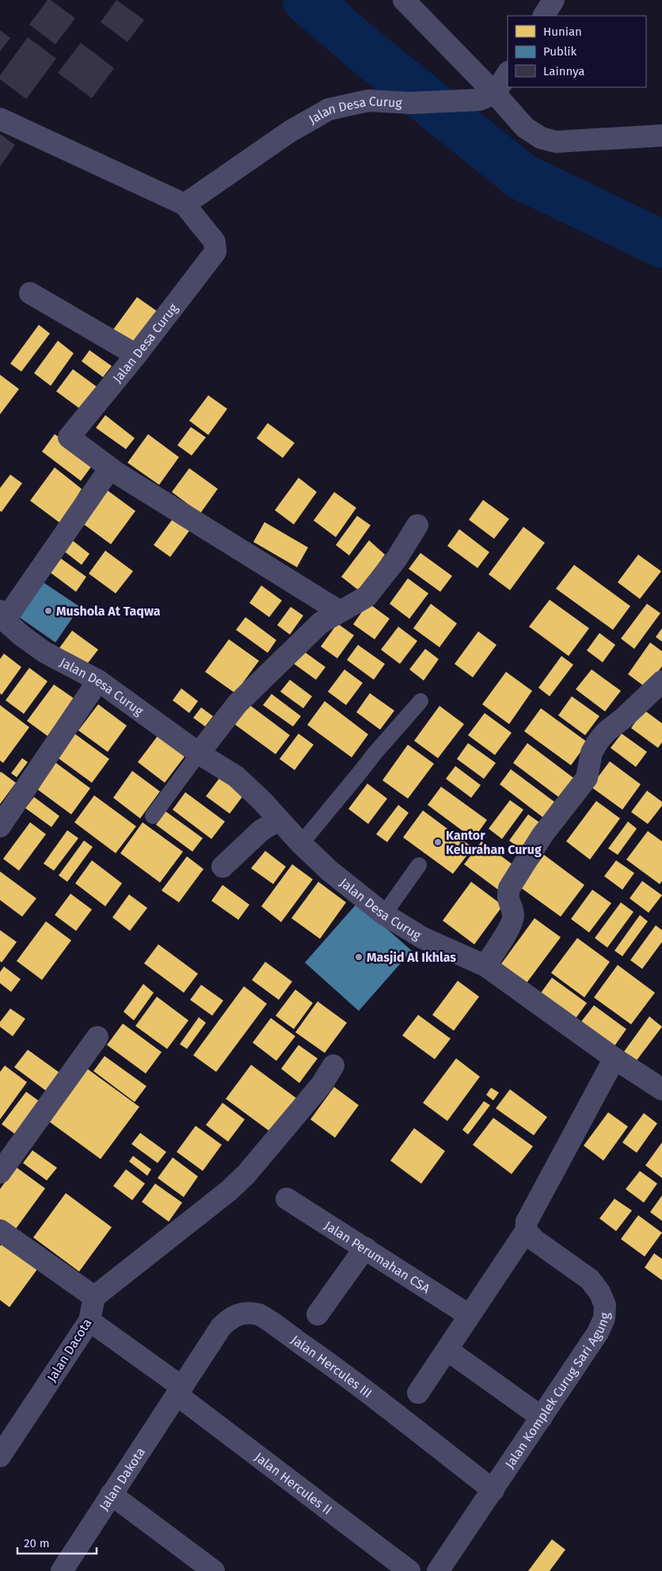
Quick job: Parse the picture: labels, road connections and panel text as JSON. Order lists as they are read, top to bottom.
{
  "streets": {
    "street": [
      "Jalan Desa Curug",
      "Jalan Perumahan CSA",
      "Jalan Dacota",
      "Jalan Hercules III",
      "Jalan Komplek Curug Sari Agung",
      "Jalan Dakota",
      "Jalan Hercules II"
    ]
  },
  "crossings": [
    ["Jalan Dacota", "Jalan Hercules II"],
    ["Jalan Hercules III", "Jalan Komplek Curug Sari Agung"],
    ["Jalan Hercules III", "Jalan Dakota"],
    ["Jalan Hercules III", "Jalan Hercules II"],
    ["Jalan Dakota", "Jalan Hercules II"]
  ],
  "places": ["Mushola At Taqwa", "Kantor Kelurahan Curug", "Masjid Al Ikhlas"],
  "legend": ["Hunian", "Publik", "Lainnya"],
  "scale_bar": "20 m"
}
